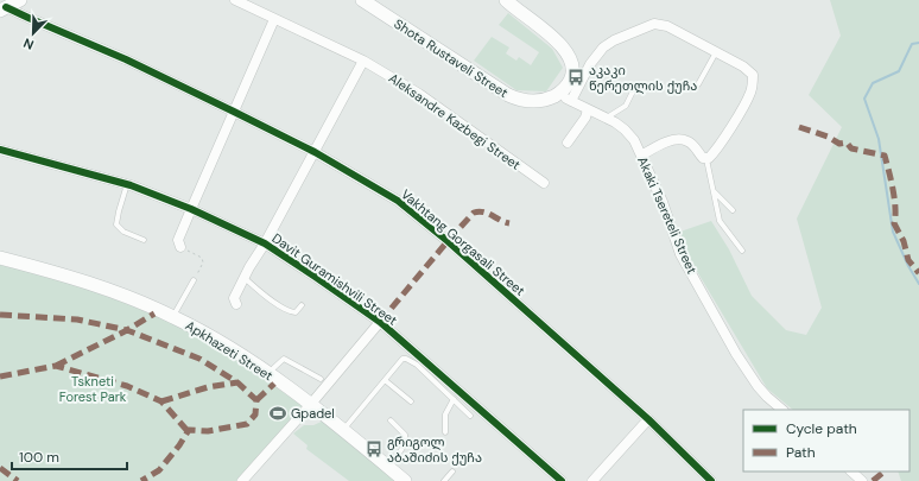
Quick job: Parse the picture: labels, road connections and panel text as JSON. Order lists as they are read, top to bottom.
{
  "streets": {
    "street": [
      "Shota Rustaveli Street",
      "Aleksandre Kazbegi Street",
      "Akaki Tsereteli Street",
      "Vakhtang Gorgasali Street",
      "Davit Guramishvili Street",
      "Apkhazeti Street"
    ]
  },
  "crossings": [
    ["Shota Rustaveli Street", "Akaki Tsereteli Street"]
  ],
  "parks": ["Tskneti Forest Park"],
  "places": {
    "bus stop": ["აკაკი წერეთლის ქუჩა", "გრიგოლ აბაშიძის ქუჩა"],
    "sports": ["Gpadel"]
  },
  "legend": ["Cycle path", "Path"],
  "scale_bar": "100 m",
  "north": "bottom left"
}
